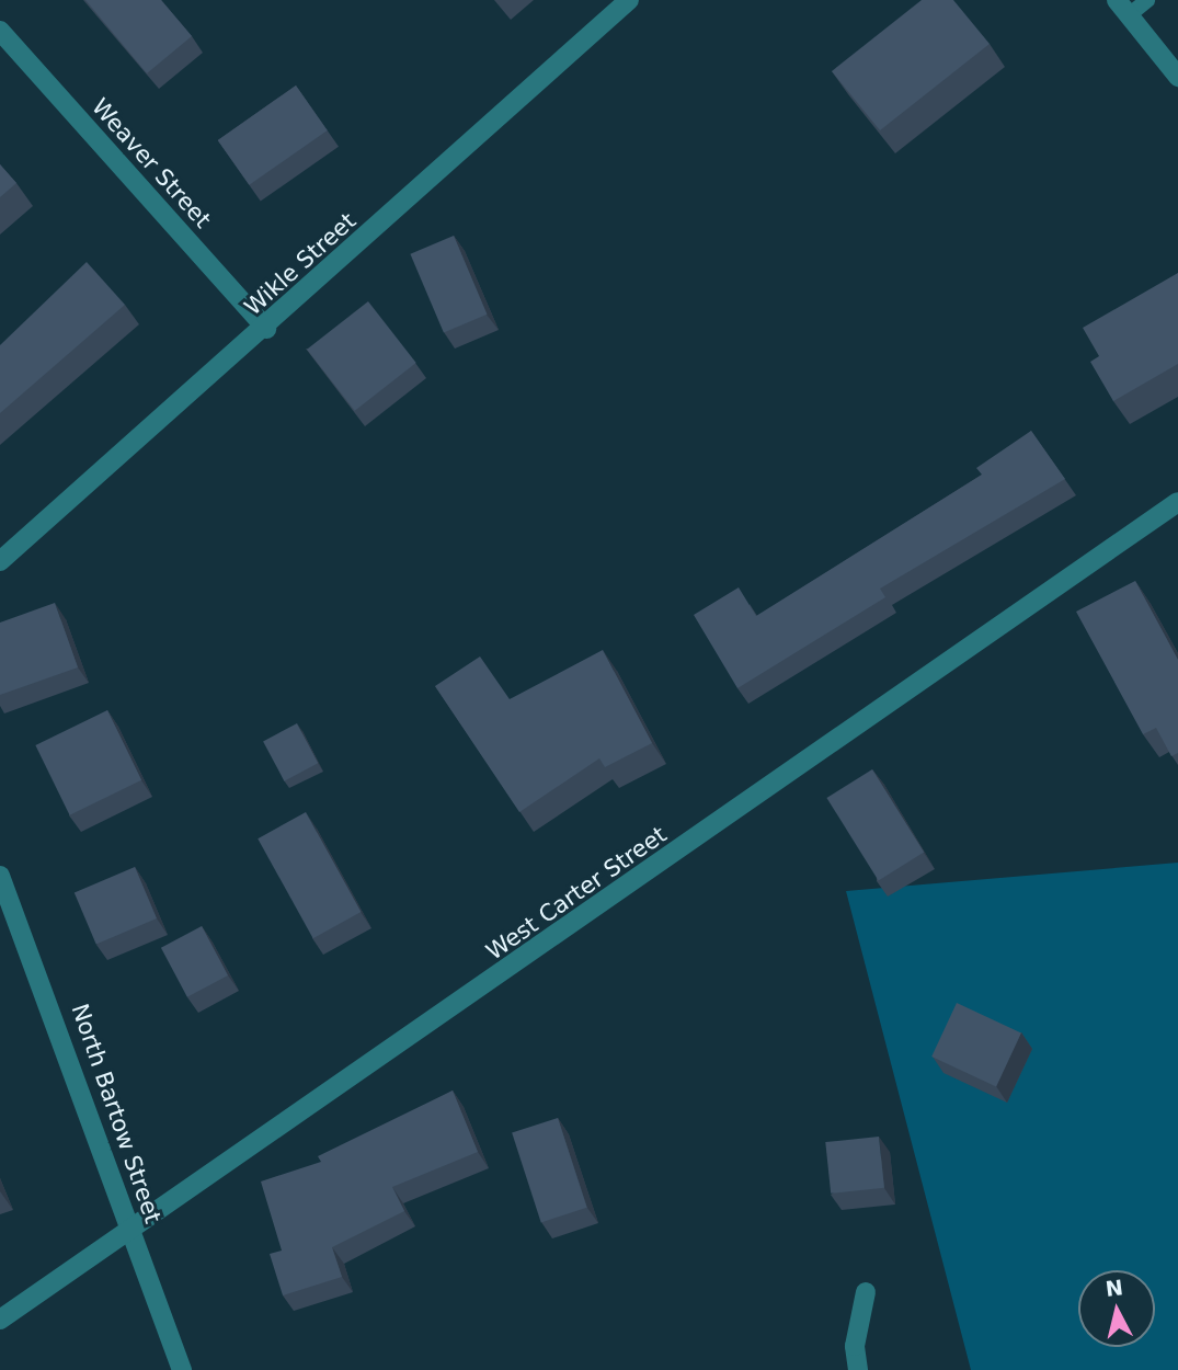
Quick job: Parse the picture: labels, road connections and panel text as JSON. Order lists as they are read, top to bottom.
{
  "streets": {
    "street": [
      "Weaver Street",
      "Wikle Street",
      "West Carter Street",
      "North Bartow Street"
    ]
  },
  "crossings": [
    ["Weaver Street", "Wikle Street"],
    ["West Carter Street", "North Bartow Street"]
  ],
  "north": "top"
}
